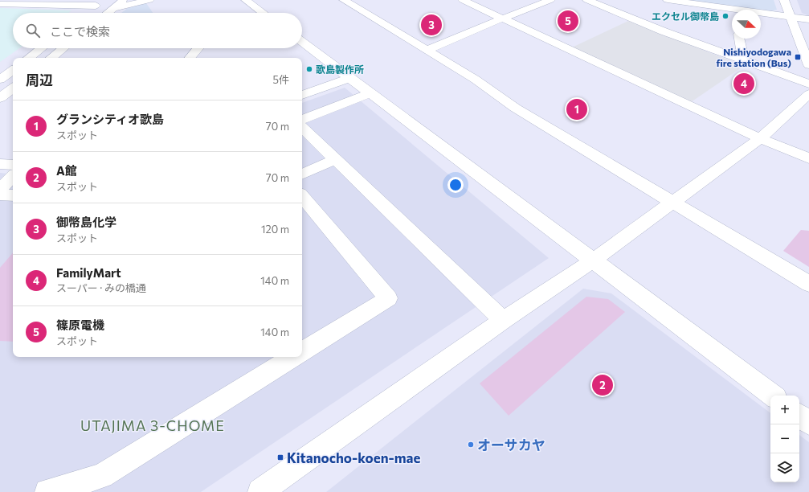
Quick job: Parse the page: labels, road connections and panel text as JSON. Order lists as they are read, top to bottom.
{
  "districts": ["UTAJIMA 3-CHOME"],
  "places": {
    "other": ["エクセル御幣島", "歌島製作所", "オーサカヤ"],
    "transit": ["Nishiyodogawa fire station (Bus)", "Kitanocho-koen-mae"]
  },
  "north": "right",
  "page": {
    "pins": [
      "5",
      "3",
      "4",
      "1",
      "2"
    ],
    "search": "ここで検索",
    "heading": ["周辺", "5件"],
    "list": [
      {
        "mark": "1",
        "name": "グランシティオ歌島",
        "note": "スポット",
        "value": "70 m"
      },
      {
        "mark": "2",
        "name": "A館",
        "note": "スポット",
        "value": "70 m"
      },
      {
        "mark": "3",
        "name": "御幣島化学",
        "note": "スポット",
        "value": "120 m"
      },
      {
        "mark": "4",
        "name": "FamilyMart",
        "note": "スーパー · みの橋通",
        "value": "140 m"
      },
      {
        "mark": "5",
        "name": "篠原電機",
        "note": "スポット",
        "value": "140 m"
      }
    ],
    "map_buttons": ["+", "−"]
  }
}
